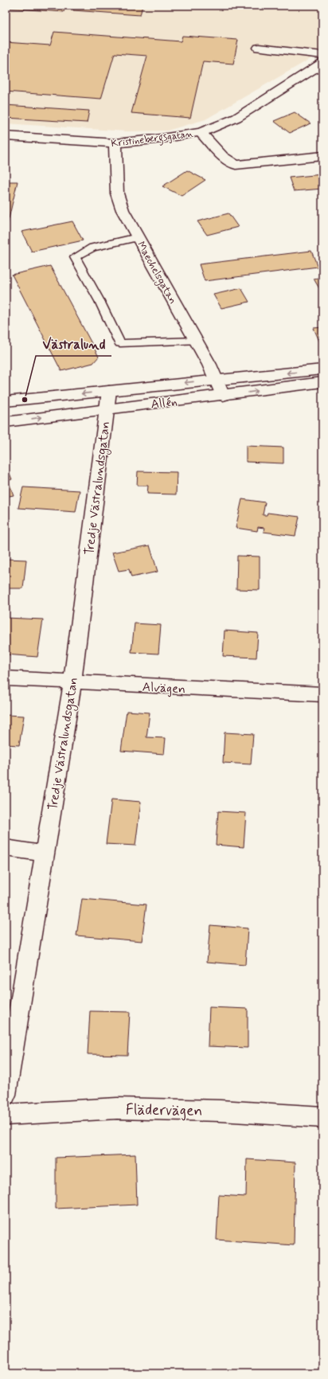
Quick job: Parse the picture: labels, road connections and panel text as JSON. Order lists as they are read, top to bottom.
{
  "streets": {
    "street": [
      "Kristinebergsgatan",
      "Maechelsgatan",
      "Allén",
      "Tredje Västralundsgatan",
      "Alvägen",
      "Flädervägen"
    ]
  },
  "crossings": [
    ["Kristinebergsgatan", "Maechelsgatan"],
    ["Maechelsgatan", "Allén"],
    ["Allén", "Tredje Västralundsgatan"],
    ["Tredje Västralundsgatan", "Alvägen"]
  ],
  "places": ["Västralund"]
}
